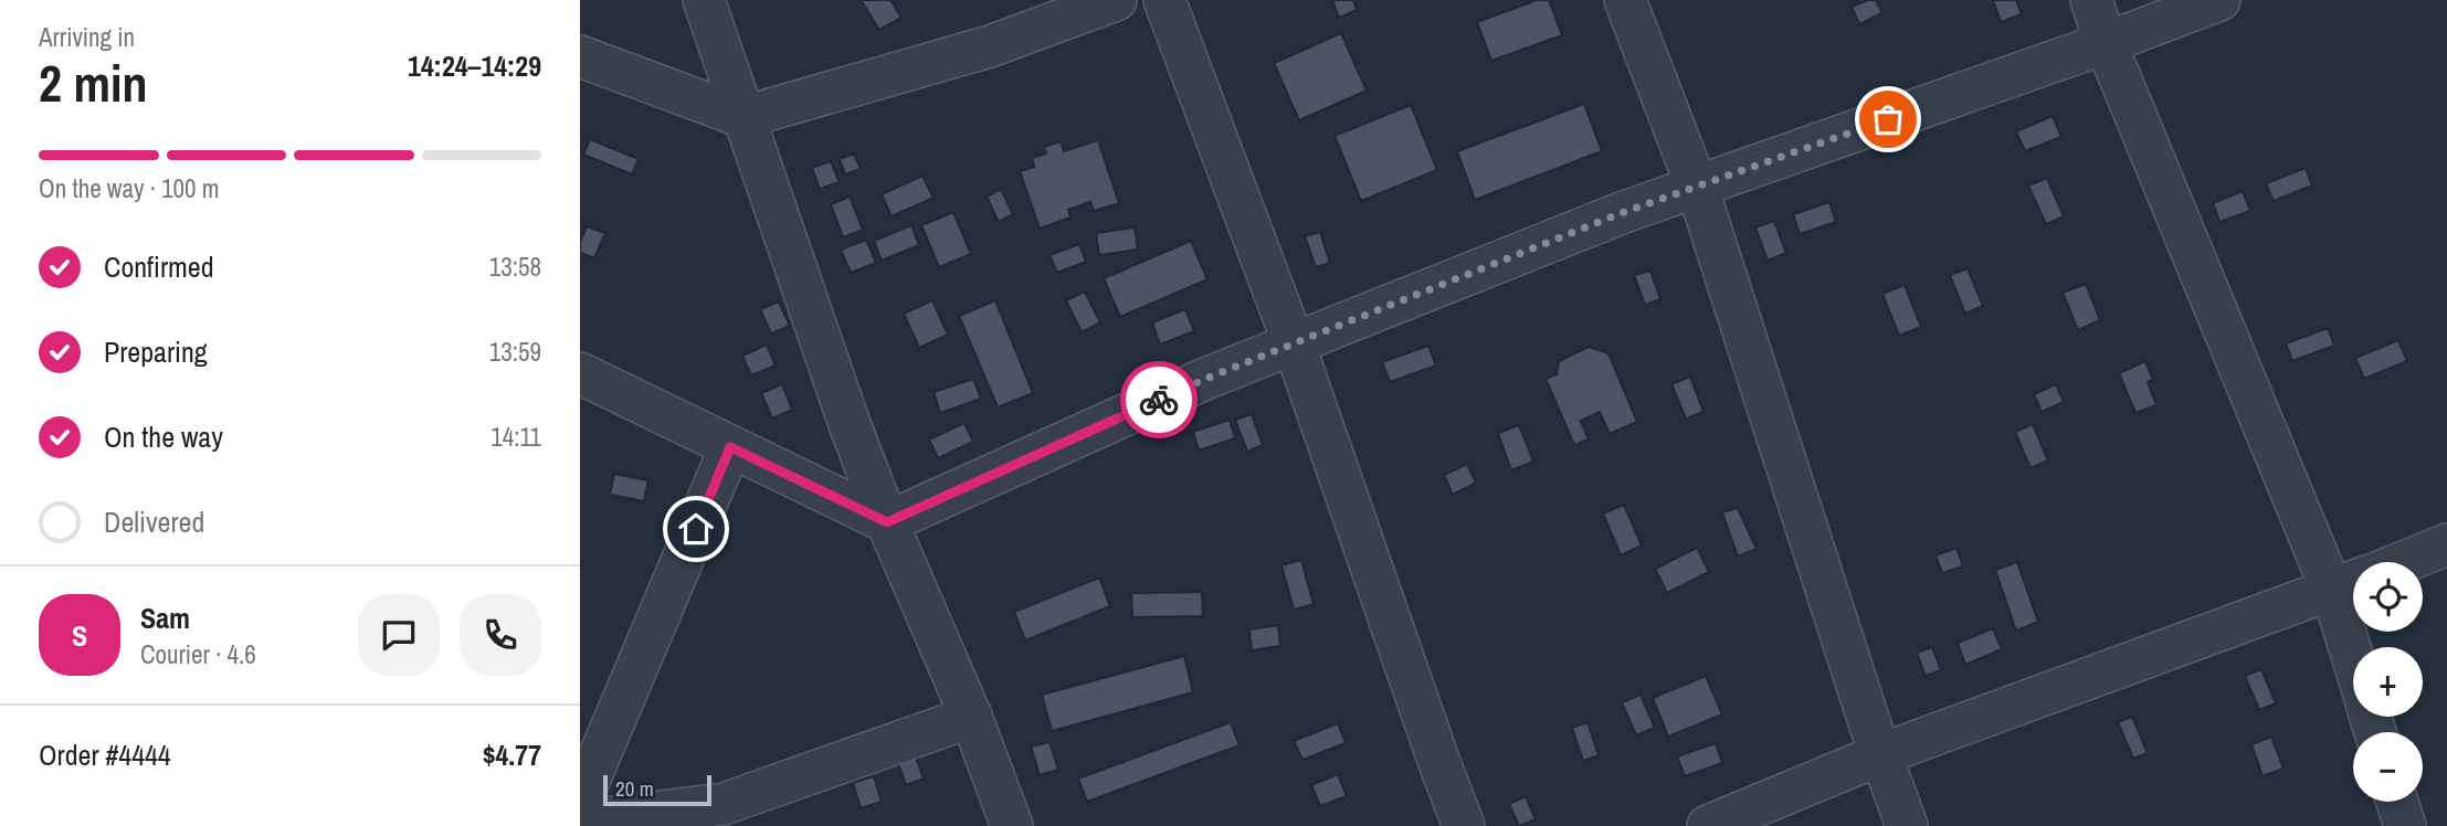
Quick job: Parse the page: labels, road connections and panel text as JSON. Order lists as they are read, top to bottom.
{
  "scale_bar": "20 m",
  "page": {
    "heading": ["2 min", "Arriving in", "14:24–14:29"],
    "panel": [
      "Sam",
      "Courier · 4.6",
      "Order #4444",
      "$4.77"
    ],
    "bar": "On the way · 100 m",
    "list": [
      ["Confirmed", "13:58"],
      ["Preparing", "13:59"],
      ["On the way", "14:11"],
      "Delivered"
    ],
    "map_buttons": ["+", "−"],
    "round": "S",
    "scale": "20 m"
  }
}
